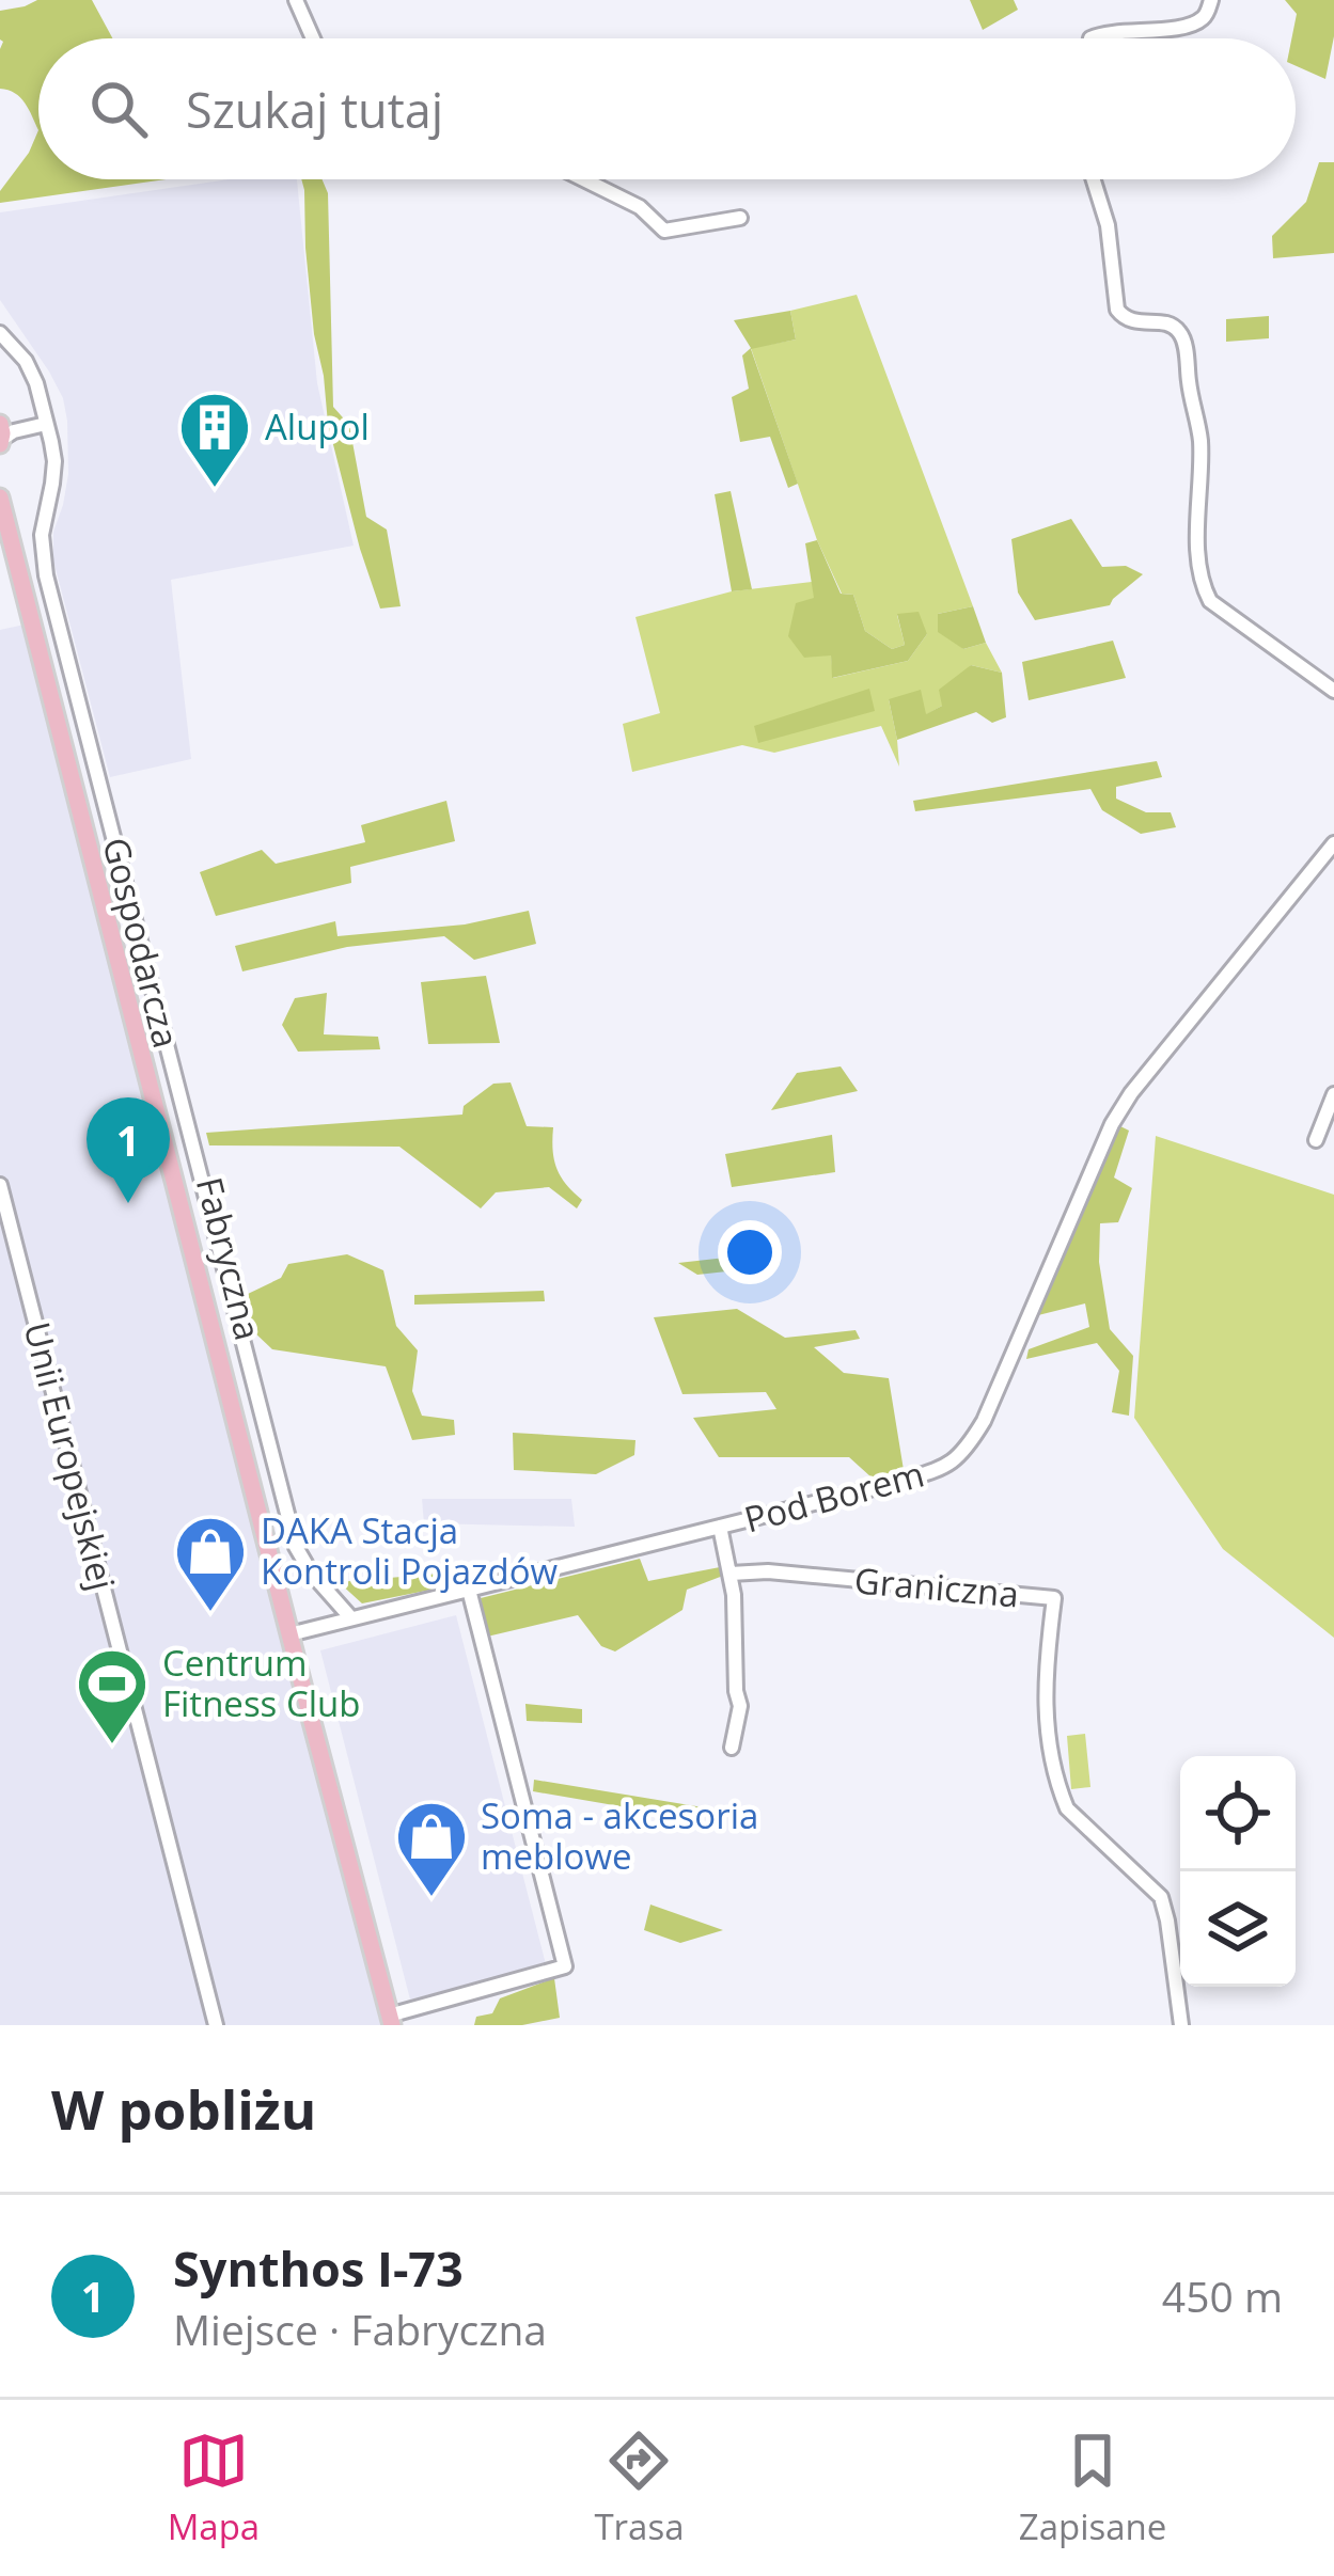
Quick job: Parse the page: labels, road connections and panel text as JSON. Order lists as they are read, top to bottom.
{
  "streets": {
    "main road": ["Fabryczna"],
    "street": [
      "Gospodarcza",
      "Unii Europejskiej",
      "Pod Borem",
      "Graniczna"
    ]
  },
  "crossings": [
    ["Gospodarcza", "Pod Borem"],
    ["Fabryczna", "Pod Borem"]
  ],
  "places": {
    "building": ["Alupol"],
    "shop": ["DAKA Stacja Kontroli Pojazdów", "Soma - akcesoria meblowe"],
    "sports": ["Centrum Fitness Club"]
  },
  "page": {
    "search": "Szukaj tutaj",
    "pins": "1",
    "heading": "W pobliżu",
    "list": [
      {
        "mark": "1",
        "name": "Synthos I-73",
        "note": "Miejsce · Fabryczna",
        "value": "450 m"
      }
    ],
    "nav": ["Mapa", "Trasa", "Zapisane"]
  }
}
